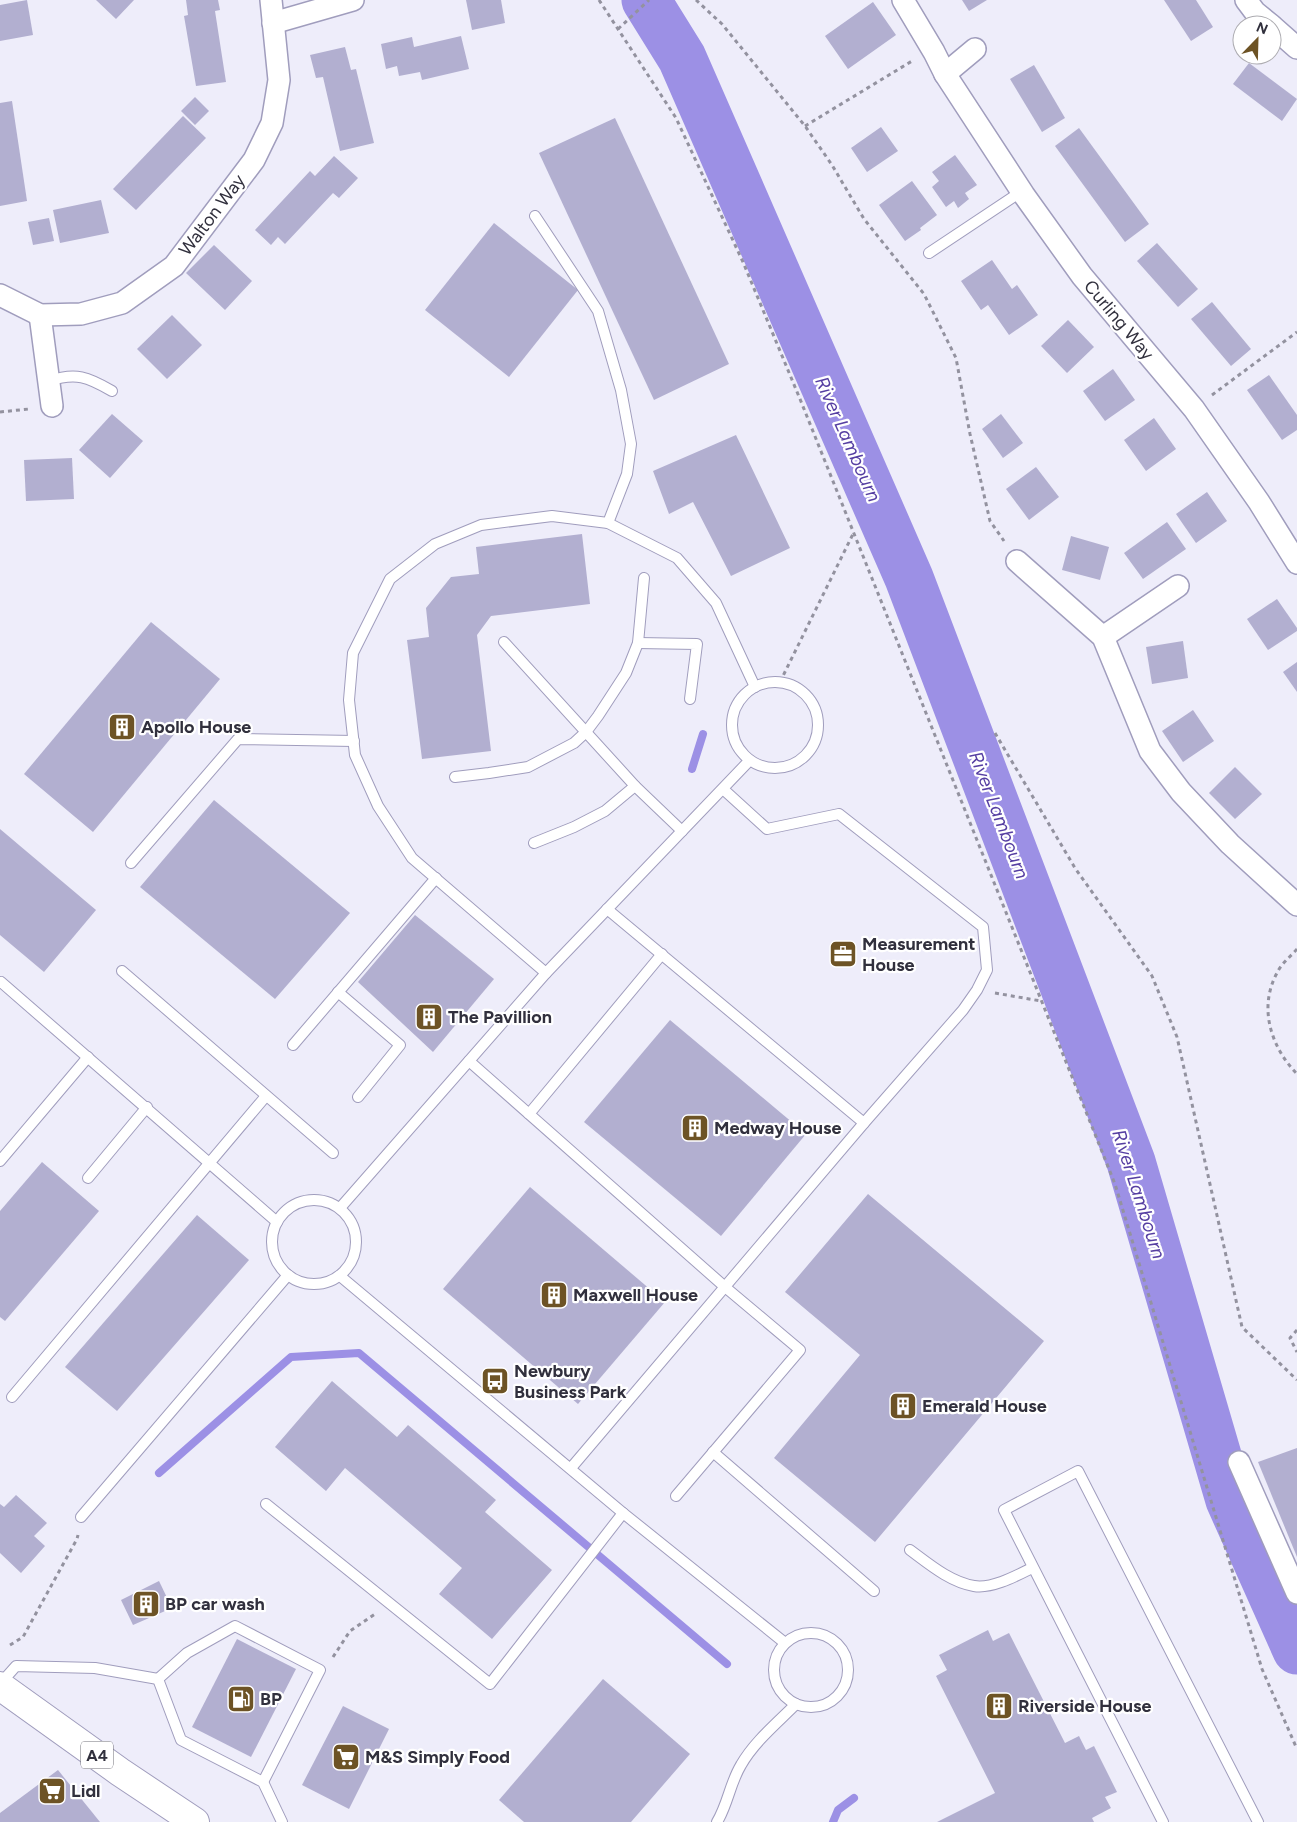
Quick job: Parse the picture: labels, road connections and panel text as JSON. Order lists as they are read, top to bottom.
{
  "streets": {
    "main road": ["A4"],
    "street": ["Walton Way", "Curling Way"]
  },
  "water": ["River Lambourn"],
  "places": {
    "building": [
      "Apollo House",
      "The Pavillion",
      "Medway House",
      "Maxwell House",
      "Emerald House",
      "BP car wash",
      "Riverside House"
    ],
    "office": ["Measurement House"],
    "bus stop": ["Newbury Business Park"],
    "fuel station": ["BP"],
    "supermarket": ["M&S Simply Food", "Lidl"]
  },
  "north": "top right"
}
